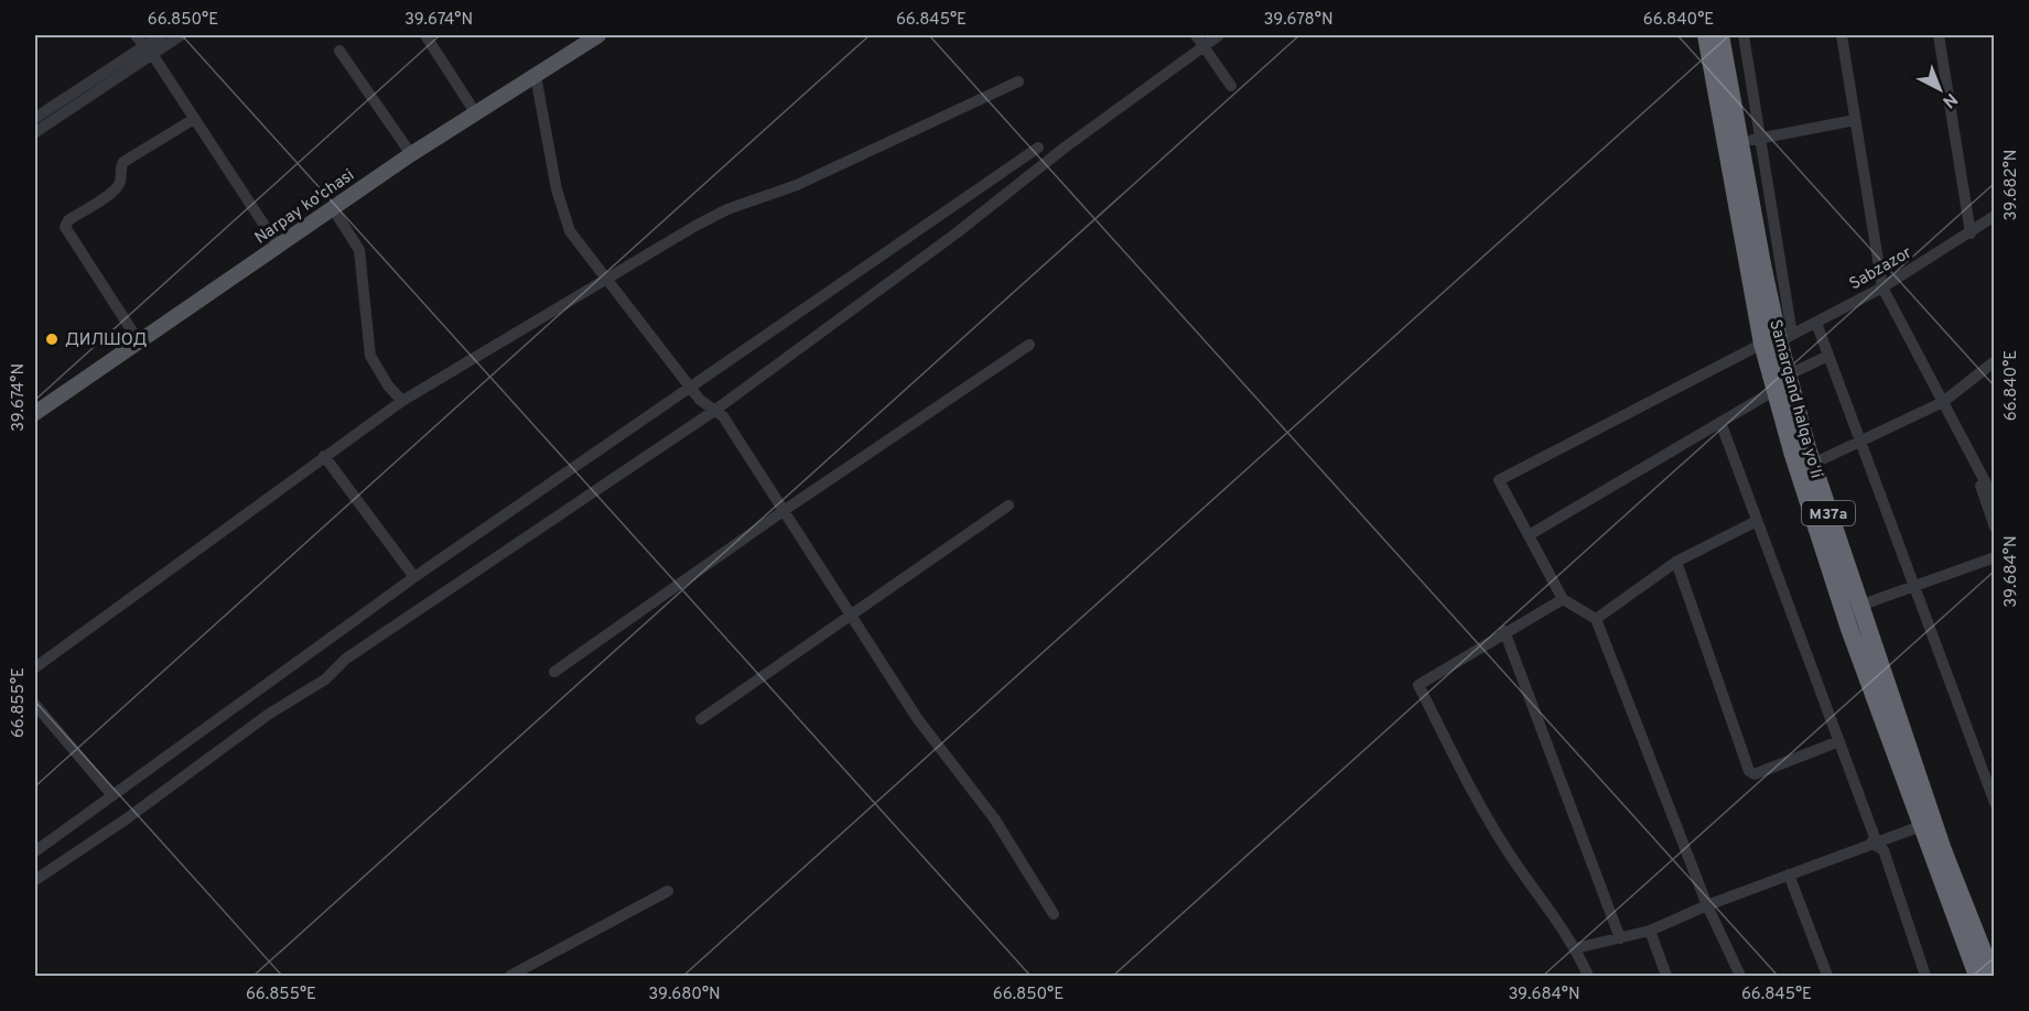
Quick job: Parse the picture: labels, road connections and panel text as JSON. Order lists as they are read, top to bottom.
{
  "streets": {
    "highway": ["Samarqand halqa yoʻli", "M37a"],
    "main road": ["Narpay ko'chasi"],
    "street": ["Sabzazor"]
  },
  "crossings": [
    ["Sabzazor", "Samarqand halqa yoʻli"]
  ],
  "places": ["ДИЛШОД"],
  "north": "bottom right",
  "coordinates": [
    "66.850°E",
    "39.674°N",
    "66.845°E",
    "39.678°N",
    "66.840°E",
    "39.682°N",
    "39.684°N",
    "66.855°E",
    "39.680°N"
  ]
}
